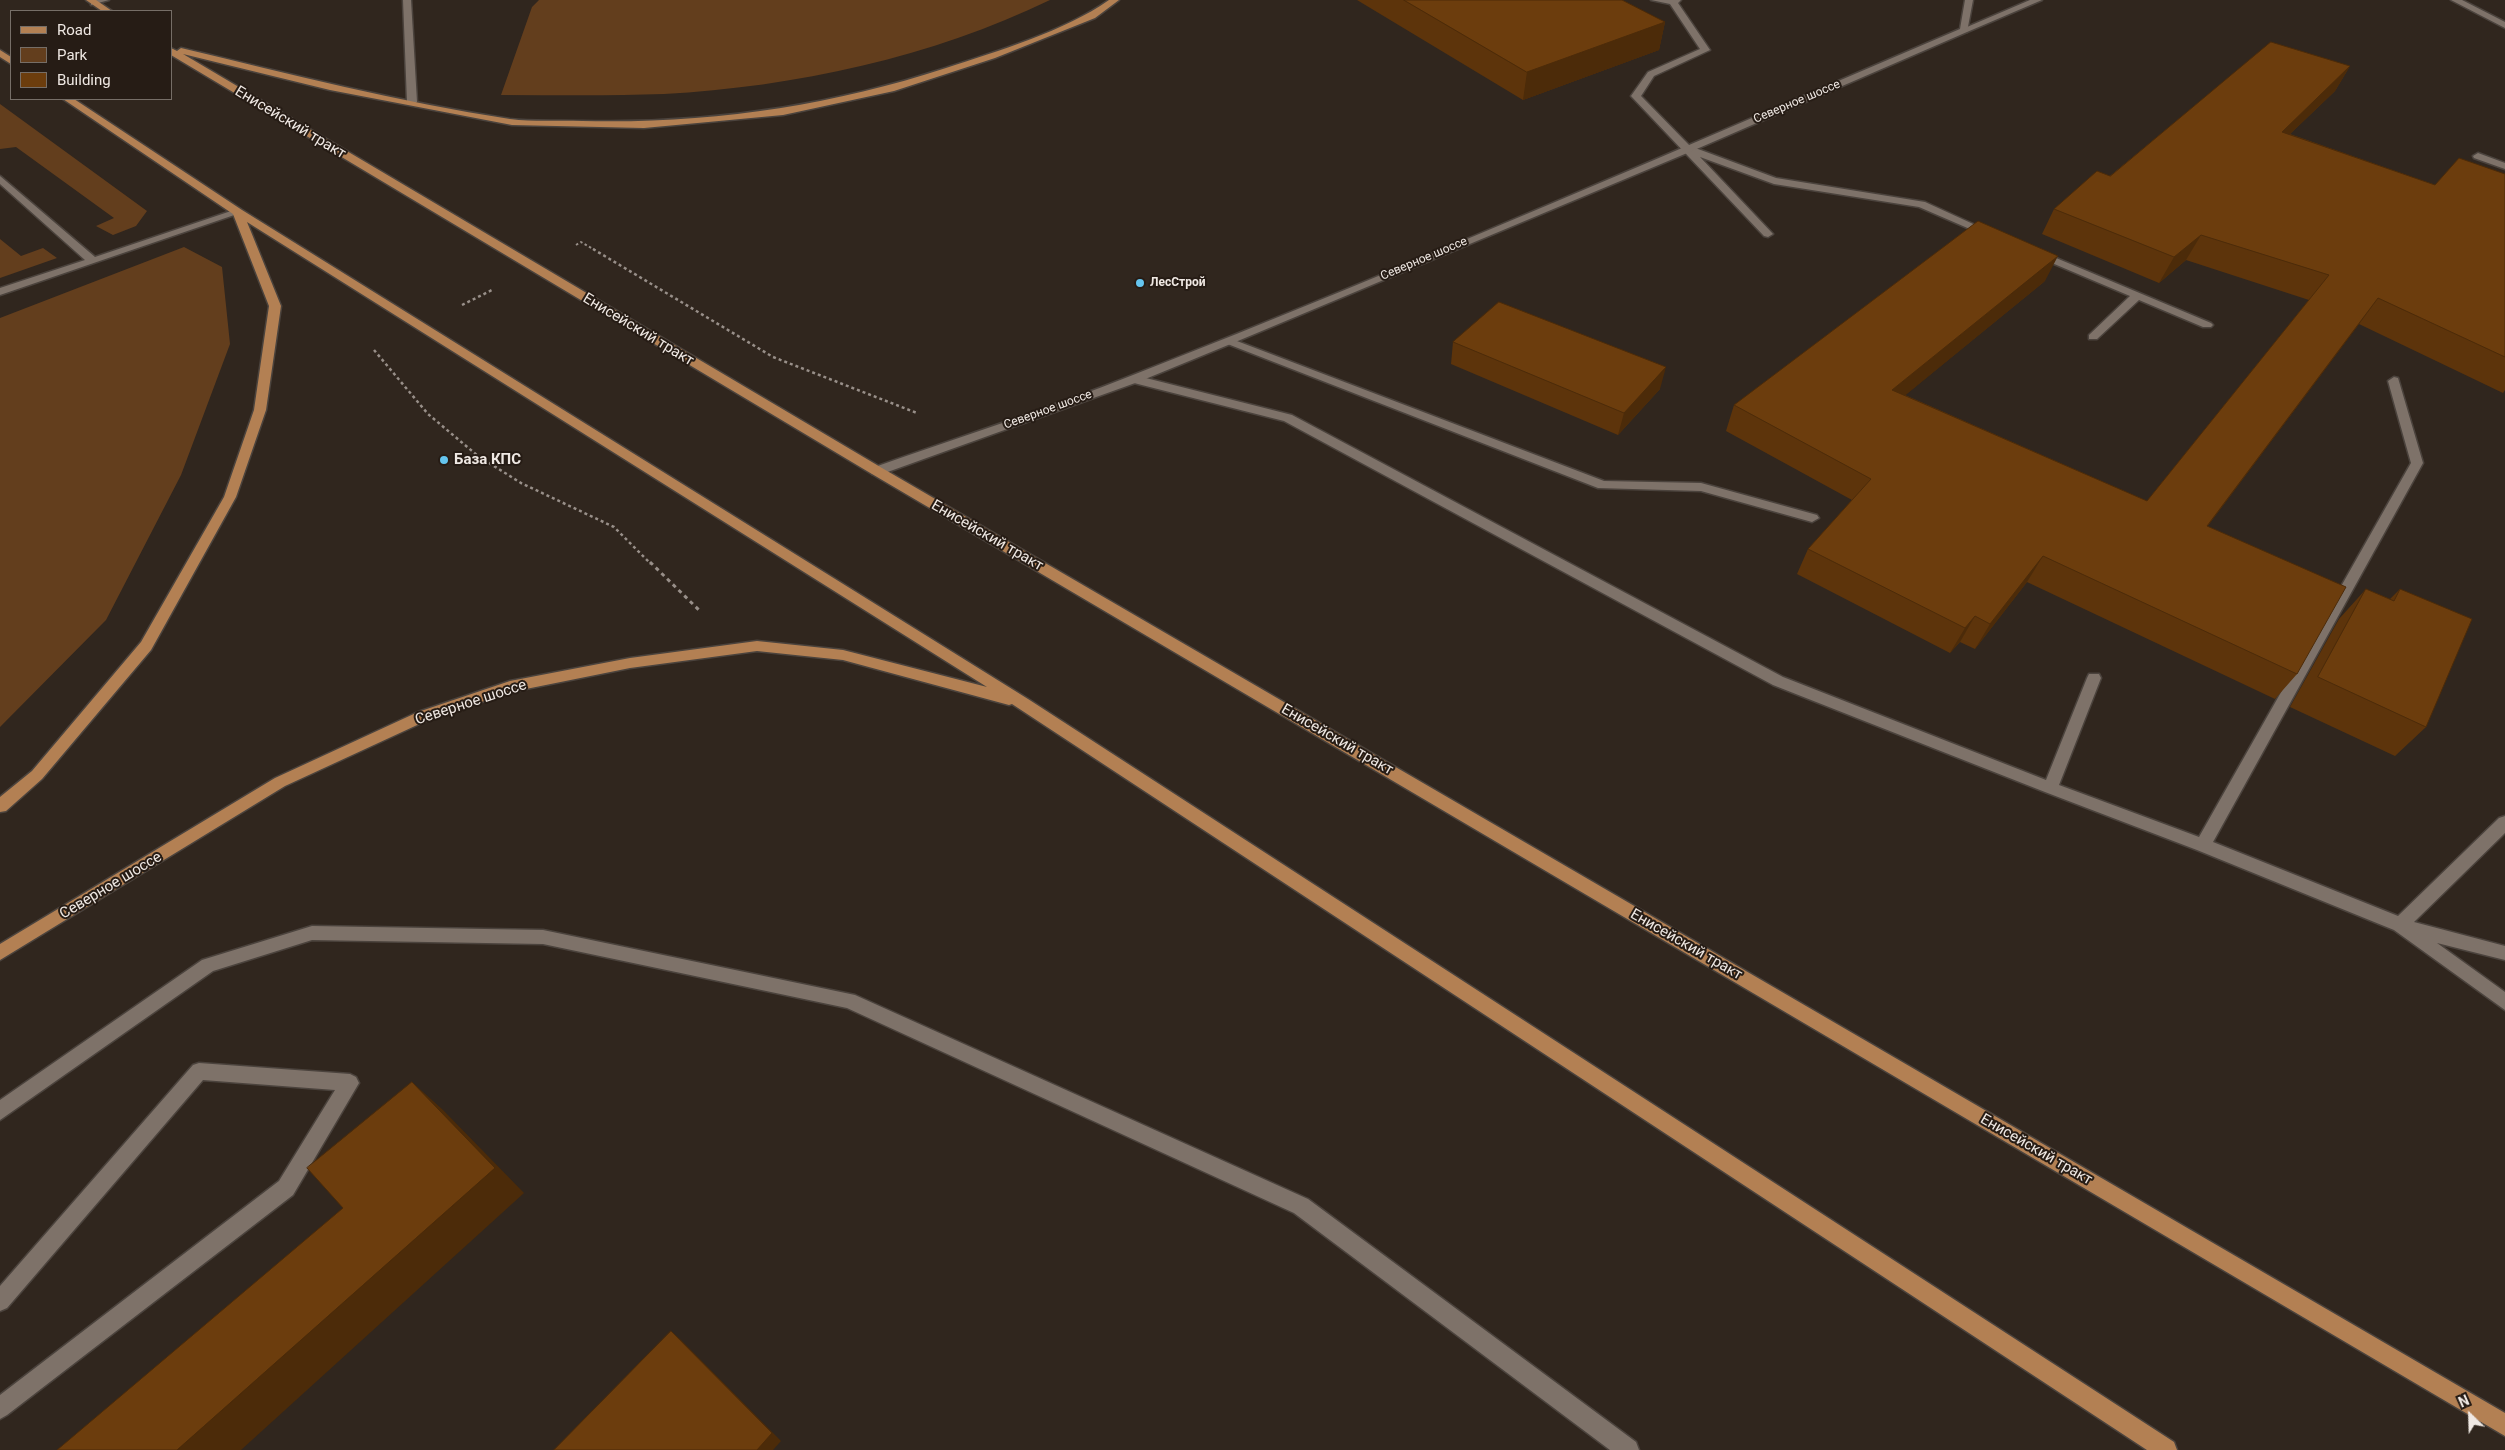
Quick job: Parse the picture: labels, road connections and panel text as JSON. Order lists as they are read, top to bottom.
{
  "streets": {
    "main road": ["Северное шоссе", "Енисейский тракт"]
  },
  "crossings": [
    ["Северное шоссе", "Енисейский тракт"]
  ],
  "places": ["ЛесСтрой", "База КПС"],
  "legend": ["Road", "Park", "Building"],
  "north": "top left"
}
